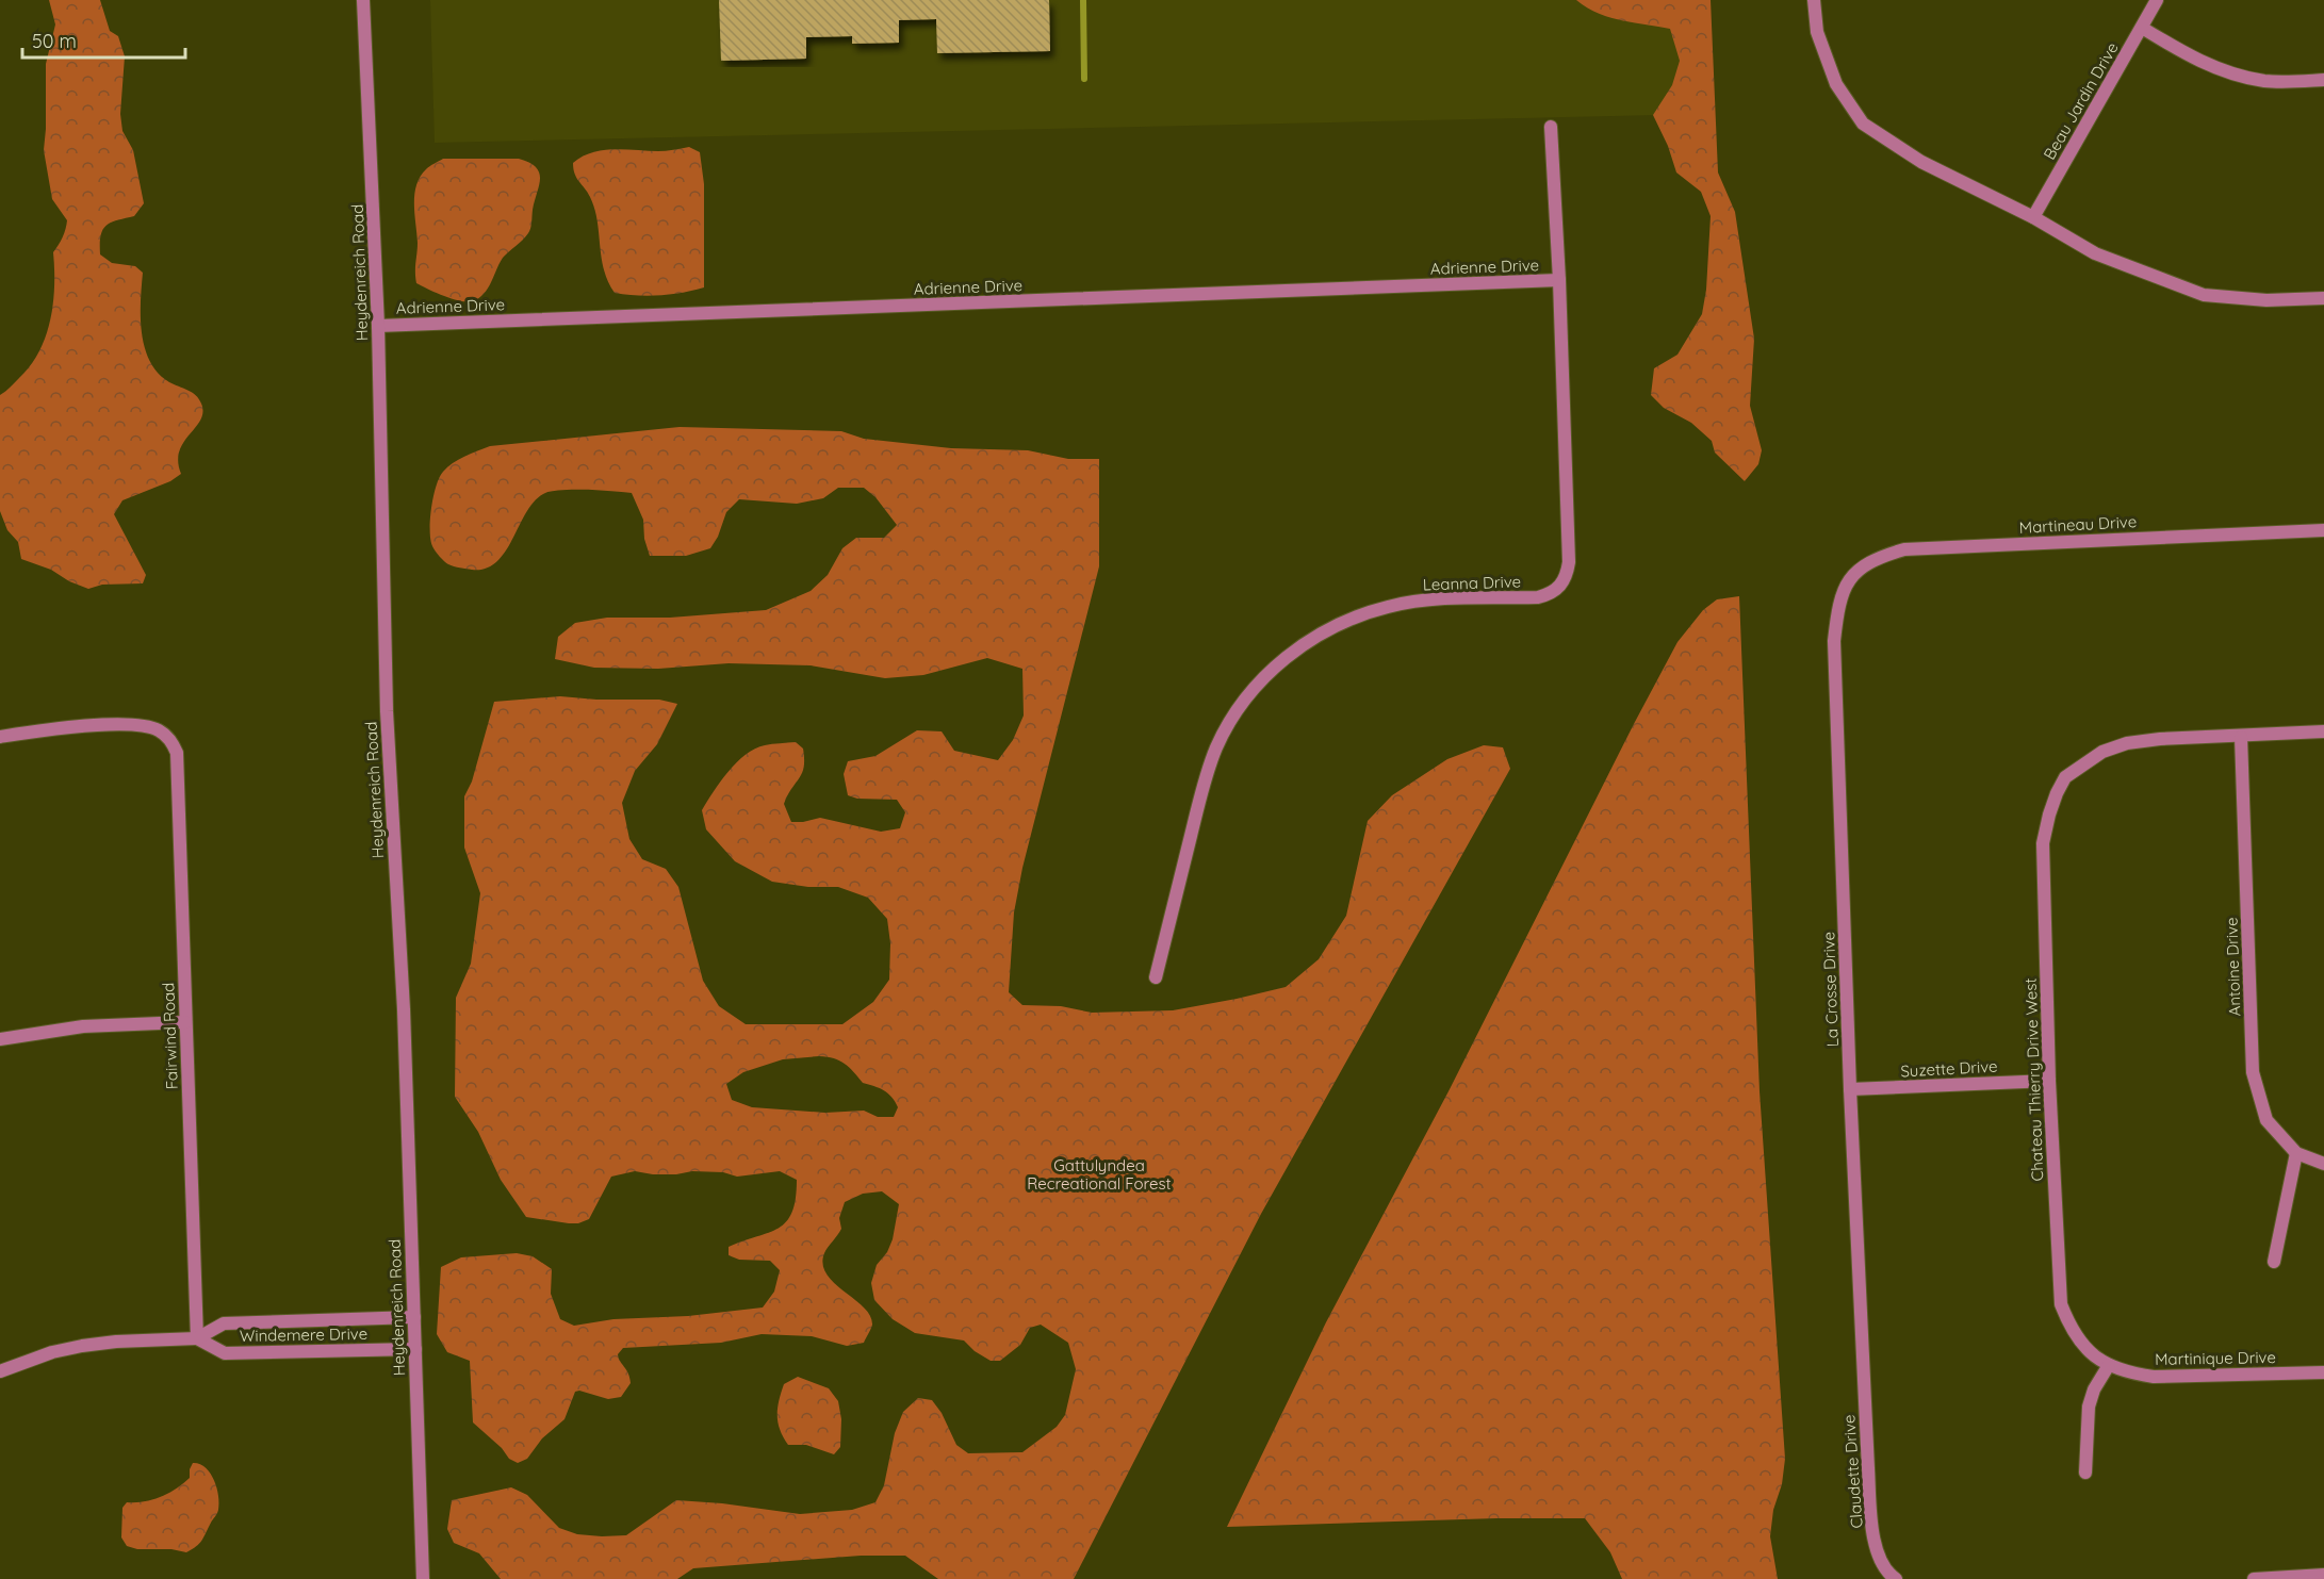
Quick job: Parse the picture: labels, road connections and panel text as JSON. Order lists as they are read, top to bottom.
{
  "streets": {
    "street": [
      "Beau Jardin Drive",
      "Adrienne Drive",
      "Heydenreich Road",
      "Martineau Drive",
      "Leanna Drive",
      "Antoine Drive",
      "La Crosse Drive",
      "Fairwind Road",
      "Suzette Drive",
      "Chateau Thierry Drive West",
      "Windemere Drive",
      "Martinique Drive",
      "Claudette Drive"
    ]
  },
  "crossings": [
    ["Adrienne Drive", "Heydenreich Road"],
    ["Adrienne Drive", "Leanna Drive"],
    ["Heydenreich Road", "Windemere Drive"],
    ["Martineau Drive", "La Crosse Drive"],
    ["Antoine Drive", "Chateau Thierry Drive West"],
    ["La Crosse Drive", "Suzette Drive"],
    ["La Crosse Drive", "Claudette Drive"],
    ["Fairwind Road", "Windemere Drive"],
    ["Suzette Drive", "Chateau Thierry Drive West"],
    ["Chateau Thierry Drive West", "Martinique Drive"]
  ],
  "parks": ["Gattulyndea Recreational Forest"],
  "scale_bar": "50 m"
}
